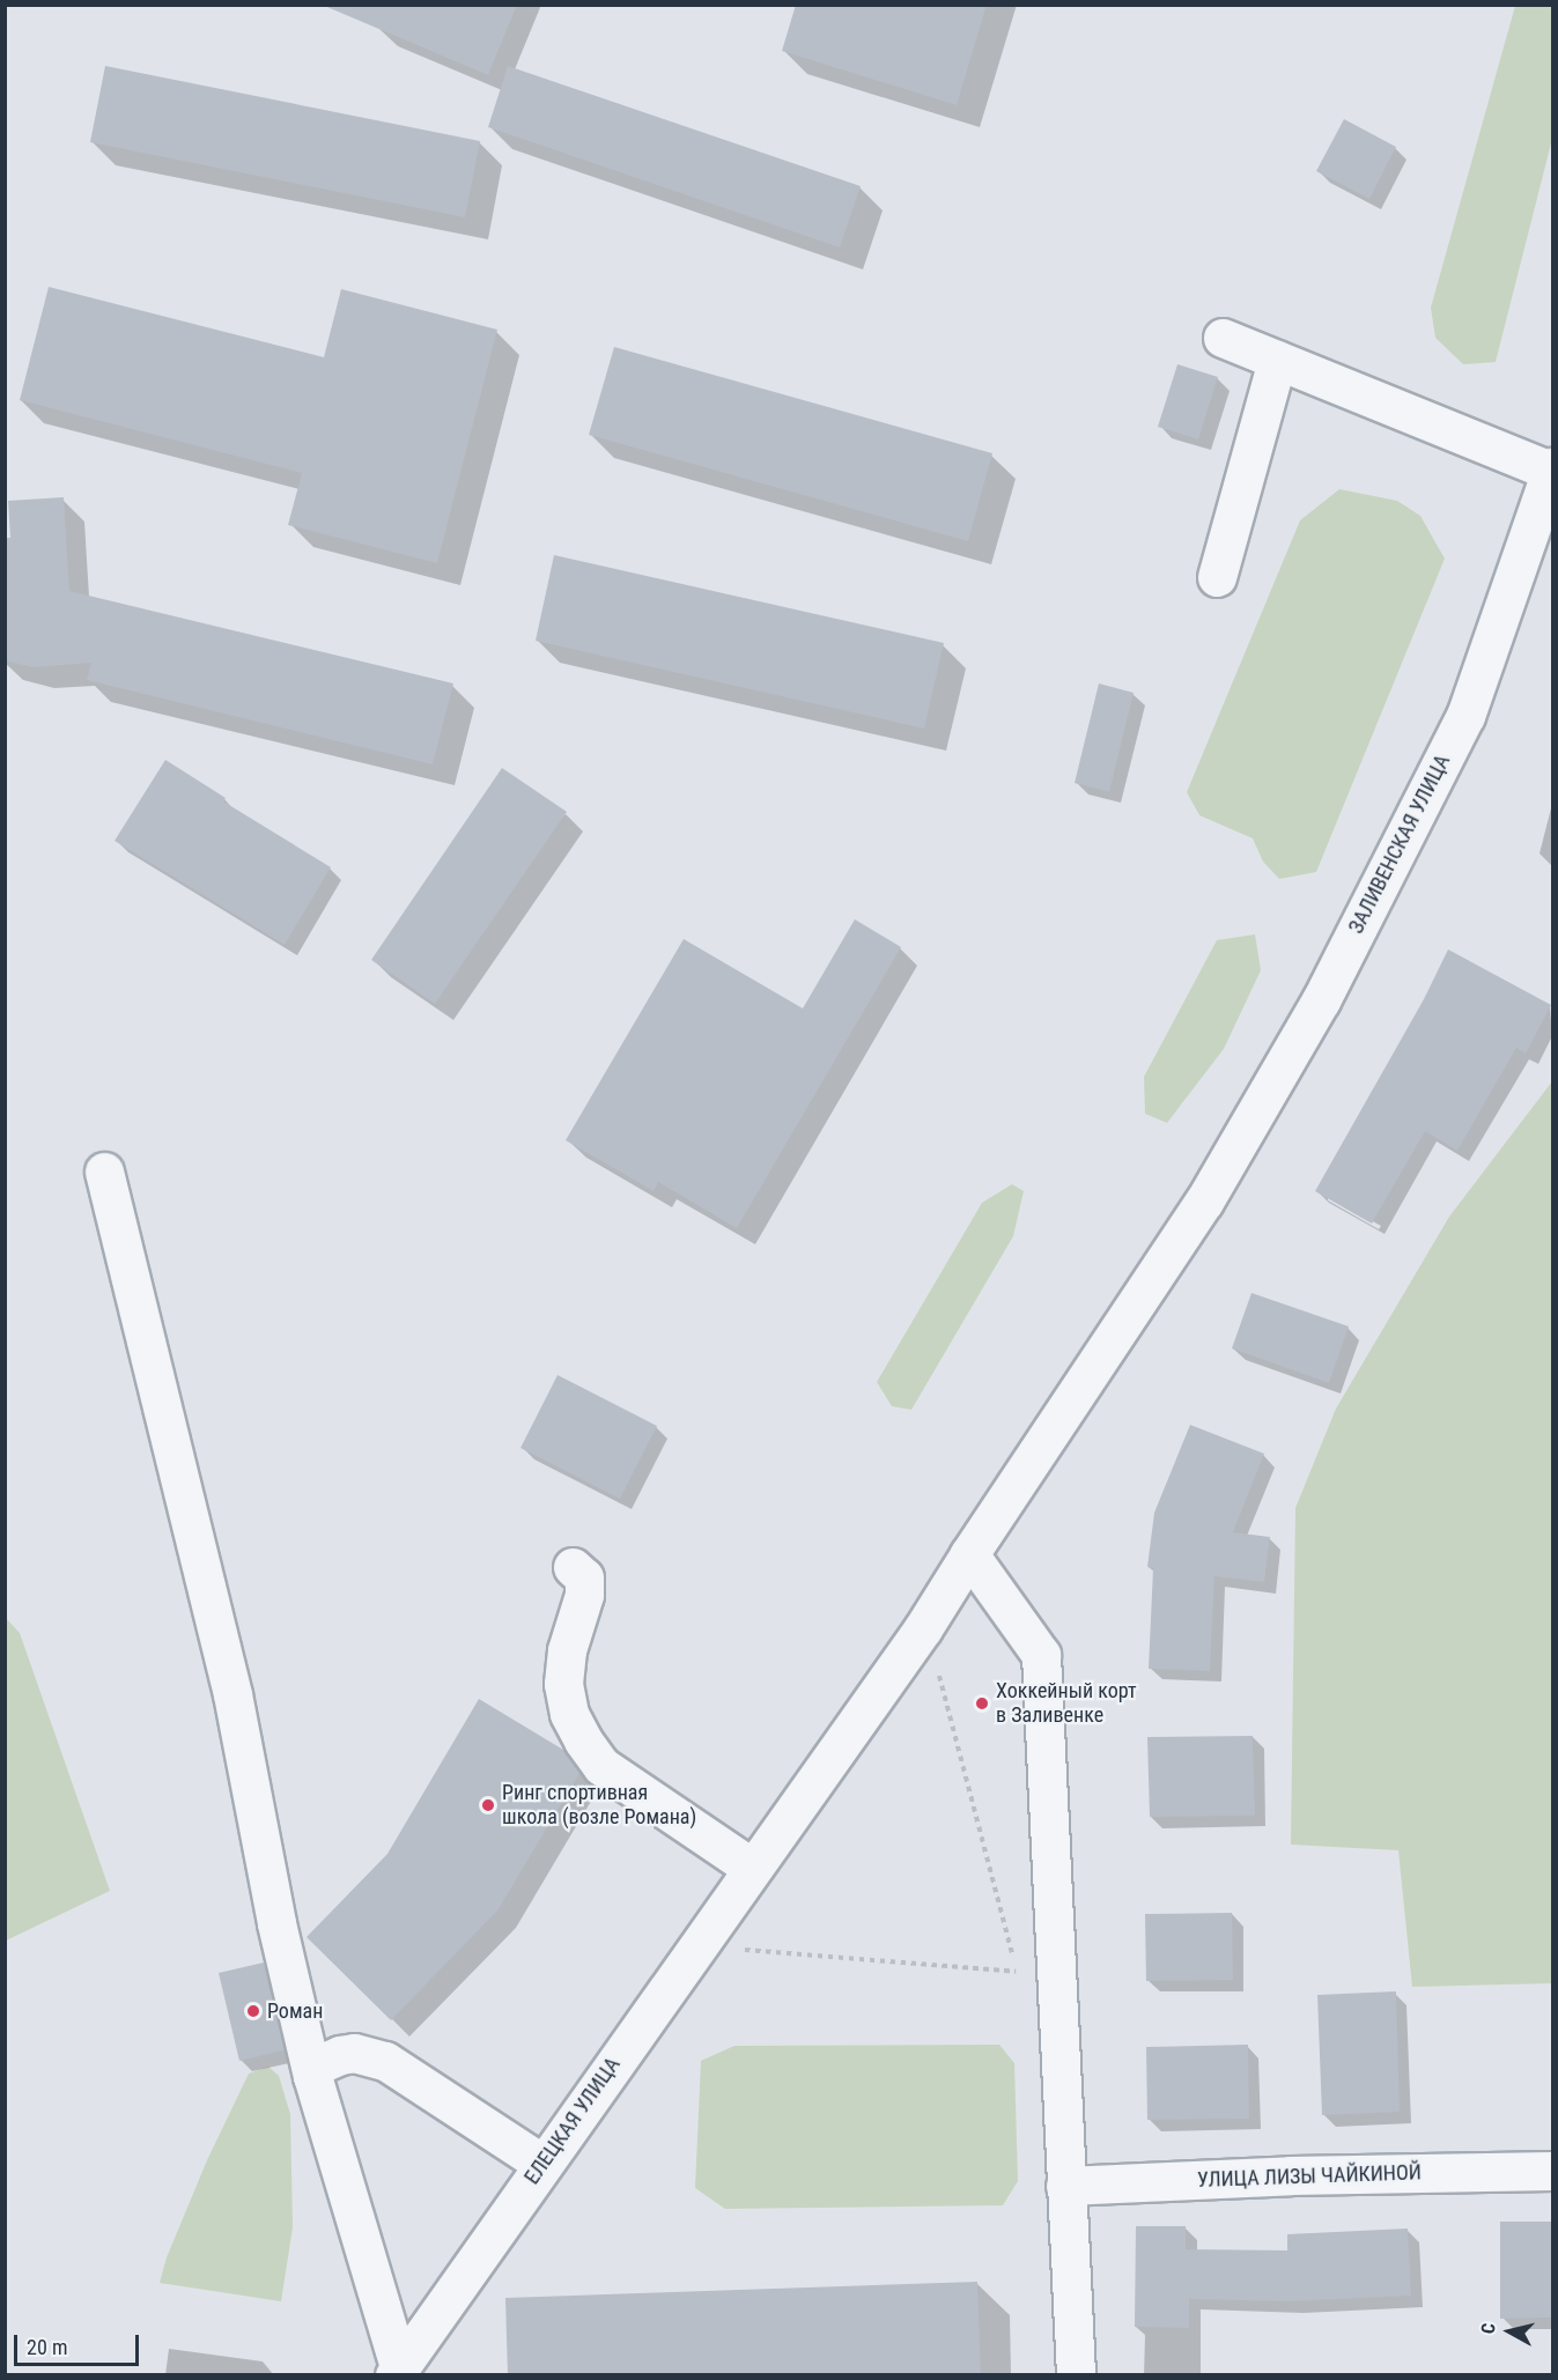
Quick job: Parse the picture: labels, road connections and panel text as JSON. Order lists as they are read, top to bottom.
{
  "streets": {
    "street": ["ЗАЛИВЕНСКАЯ УЛИЦА", "ЕЛЕЦКАЯ УЛИЦА", "УЛИЦА ЛИЗЫ ЧАЙКИНОЙ"]
  },
  "crossings": [
    ["ЗАЛИВЕНСКАЯ УЛИЦА", "ЕЛЕЦКАЯ УЛИЦА"]
  ],
  "places": ["Хоккейный корт в Заливенке", "Ринг спортивная школа (возле Романа)", "Роман"],
  "scale_bar": "20 m",
  "north": "left"
}
